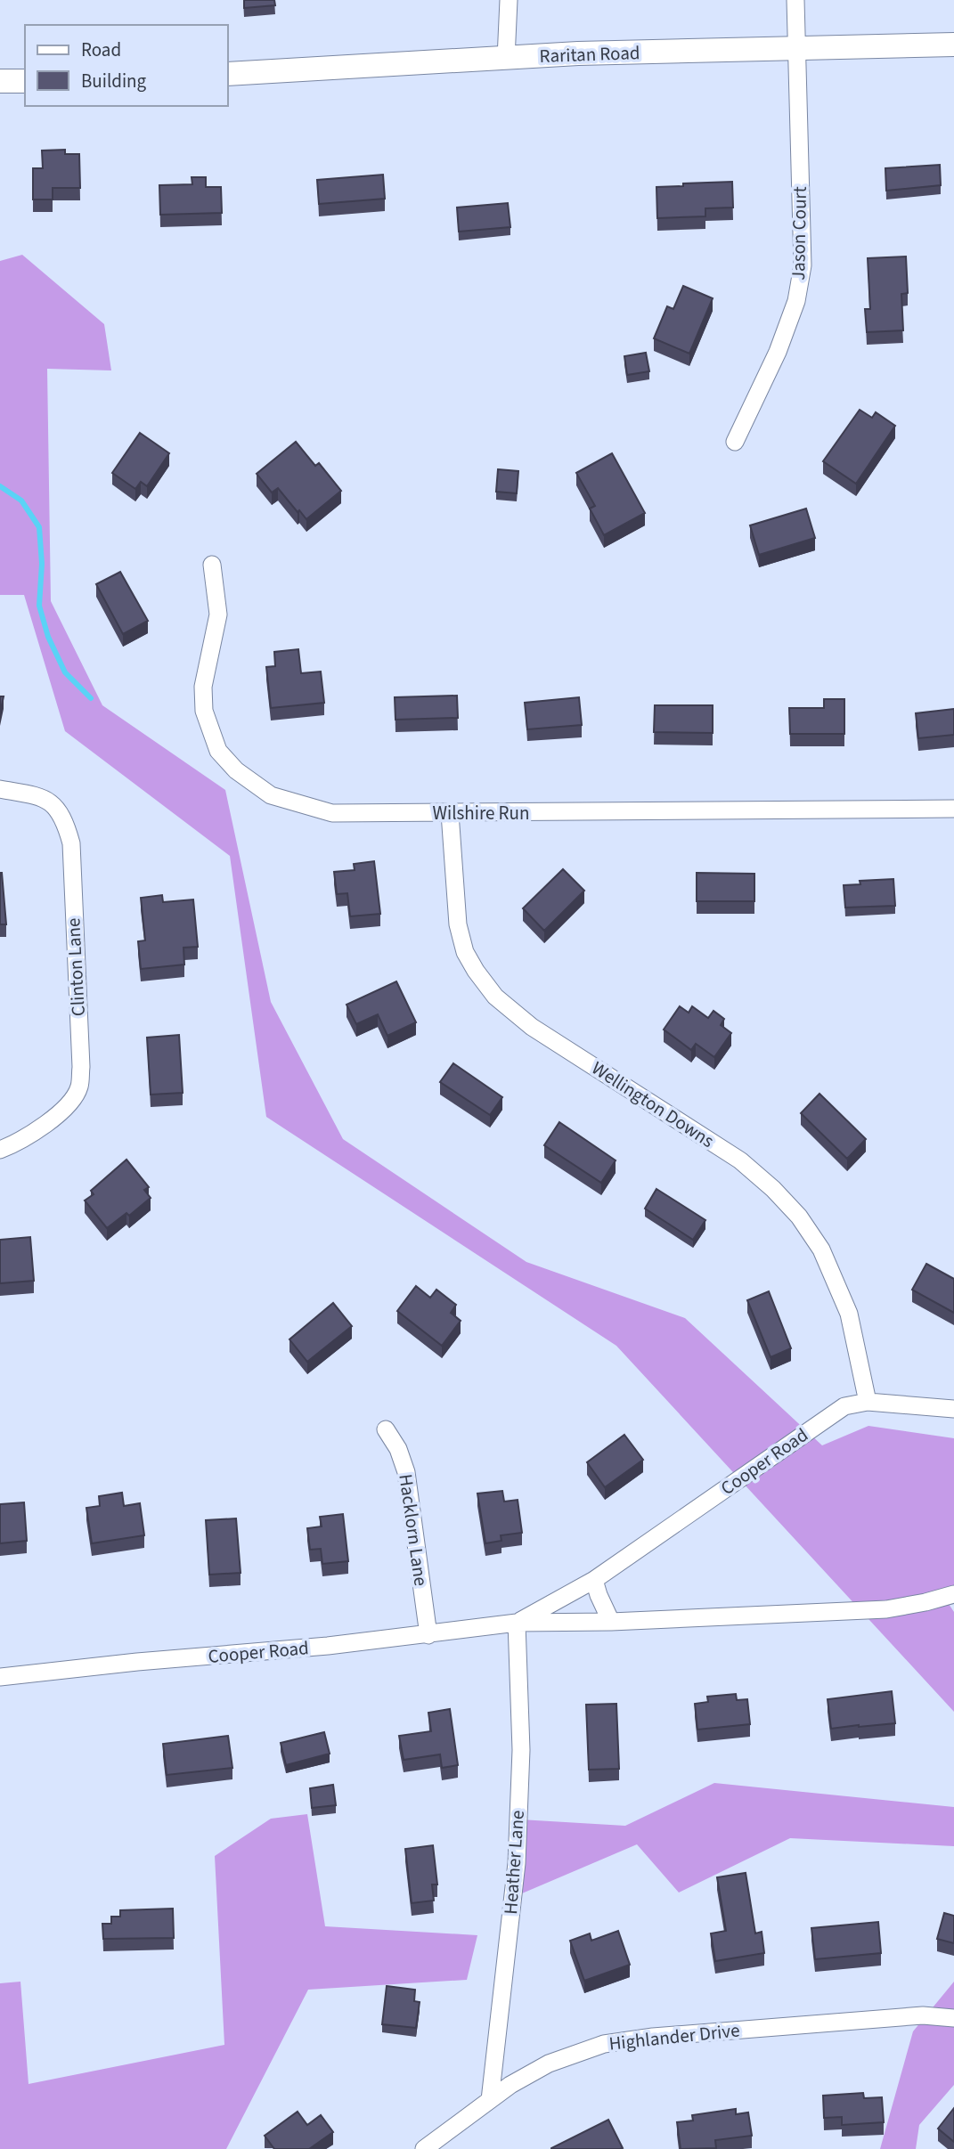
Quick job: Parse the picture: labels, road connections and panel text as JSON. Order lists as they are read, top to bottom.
{
  "streets": {
    "street": [
      "Raritan Road",
      "Jason Court",
      "Wilshire Run",
      "Clinton Lane",
      "Wellington Downs",
      "Cooper Road",
      "Hacklorn Lane",
      "Heather Lane",
      "Highlander Drive"
    ]
  },
  "crossings": [
    ["Raritan Road", "Jason Court"],
    ["Wilshire Run", "Wellington Downs"],
    ["Wellington Downs", "Cooper Road"],
    ["Cooper Road", "Hacklorn Lane"],
    ["Cooper Road", "Heather Lane"],
    ["Heather Lane", "Highlander Drive"]
  ],
  "legend": ["Road", "Building"]
}
